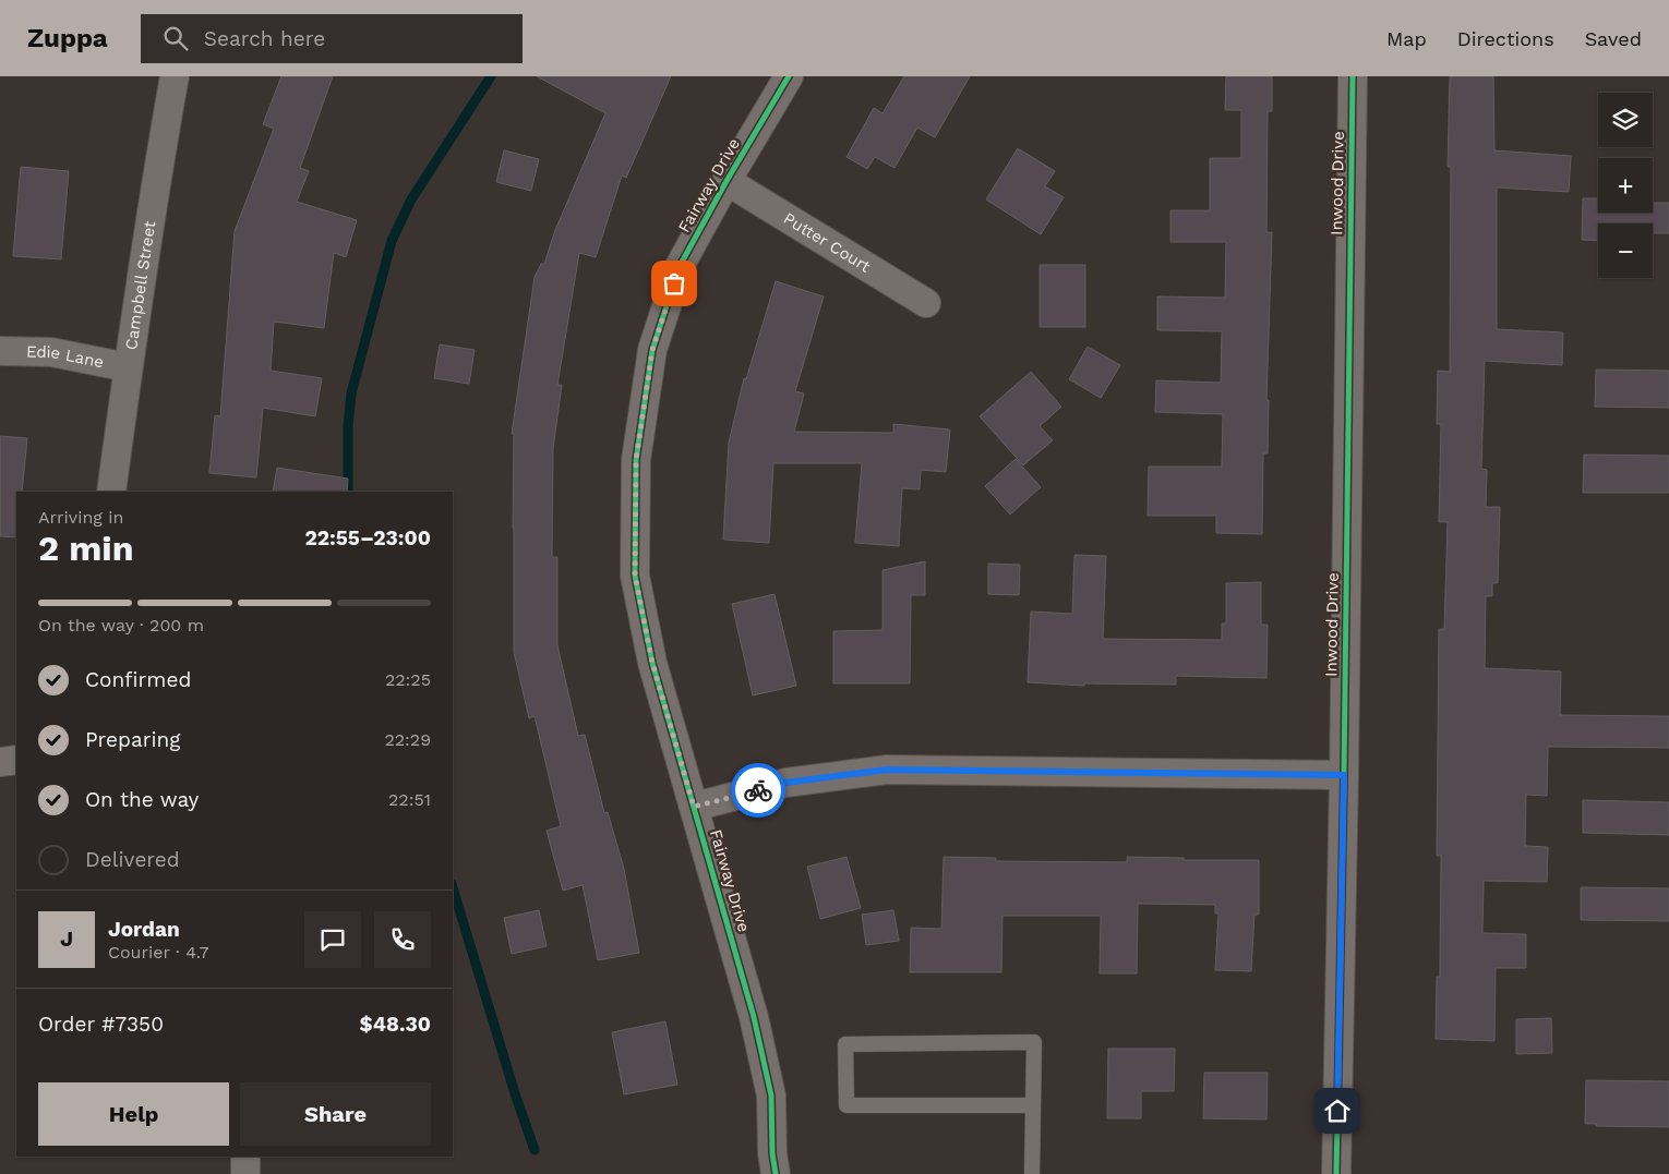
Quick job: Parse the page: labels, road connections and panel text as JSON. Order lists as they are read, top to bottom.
{
  "streets": {
    "street": [
      "Inwood Drive",
      "Fairway Drive",
      "Putter Court",
      "Campbell Street",
      "Edie Lane"
    ]
  },
  "crossings": [
    ["Fairway Drive", "Putter Court"],
    ["Campbell Street", "Edie Lane"]
  ],
  "page": {
    "header": "Zuppa",
    "search": "Search here",
    "nav": ["Map", "Directions", "Saved"],
    "map_buttons": ["+", "−"],
    "heading": ["2 min", "Arriving in", "22:55–23:00"],
    "panel": [
      "Jordan",
      "Courier · 4.7",
      "Order #7350",
      "$48.30"
    ],
    "bar": "On the way · 200 m",
    "list": [
      ["Confirmed", "22:25"],
      ["Preparing", "22:29"],
      ["On the way", "22:51"],
      "Delivered"
    ],
    "round": "J",
    "buttons": ["Help", "Share"]
  }
}
